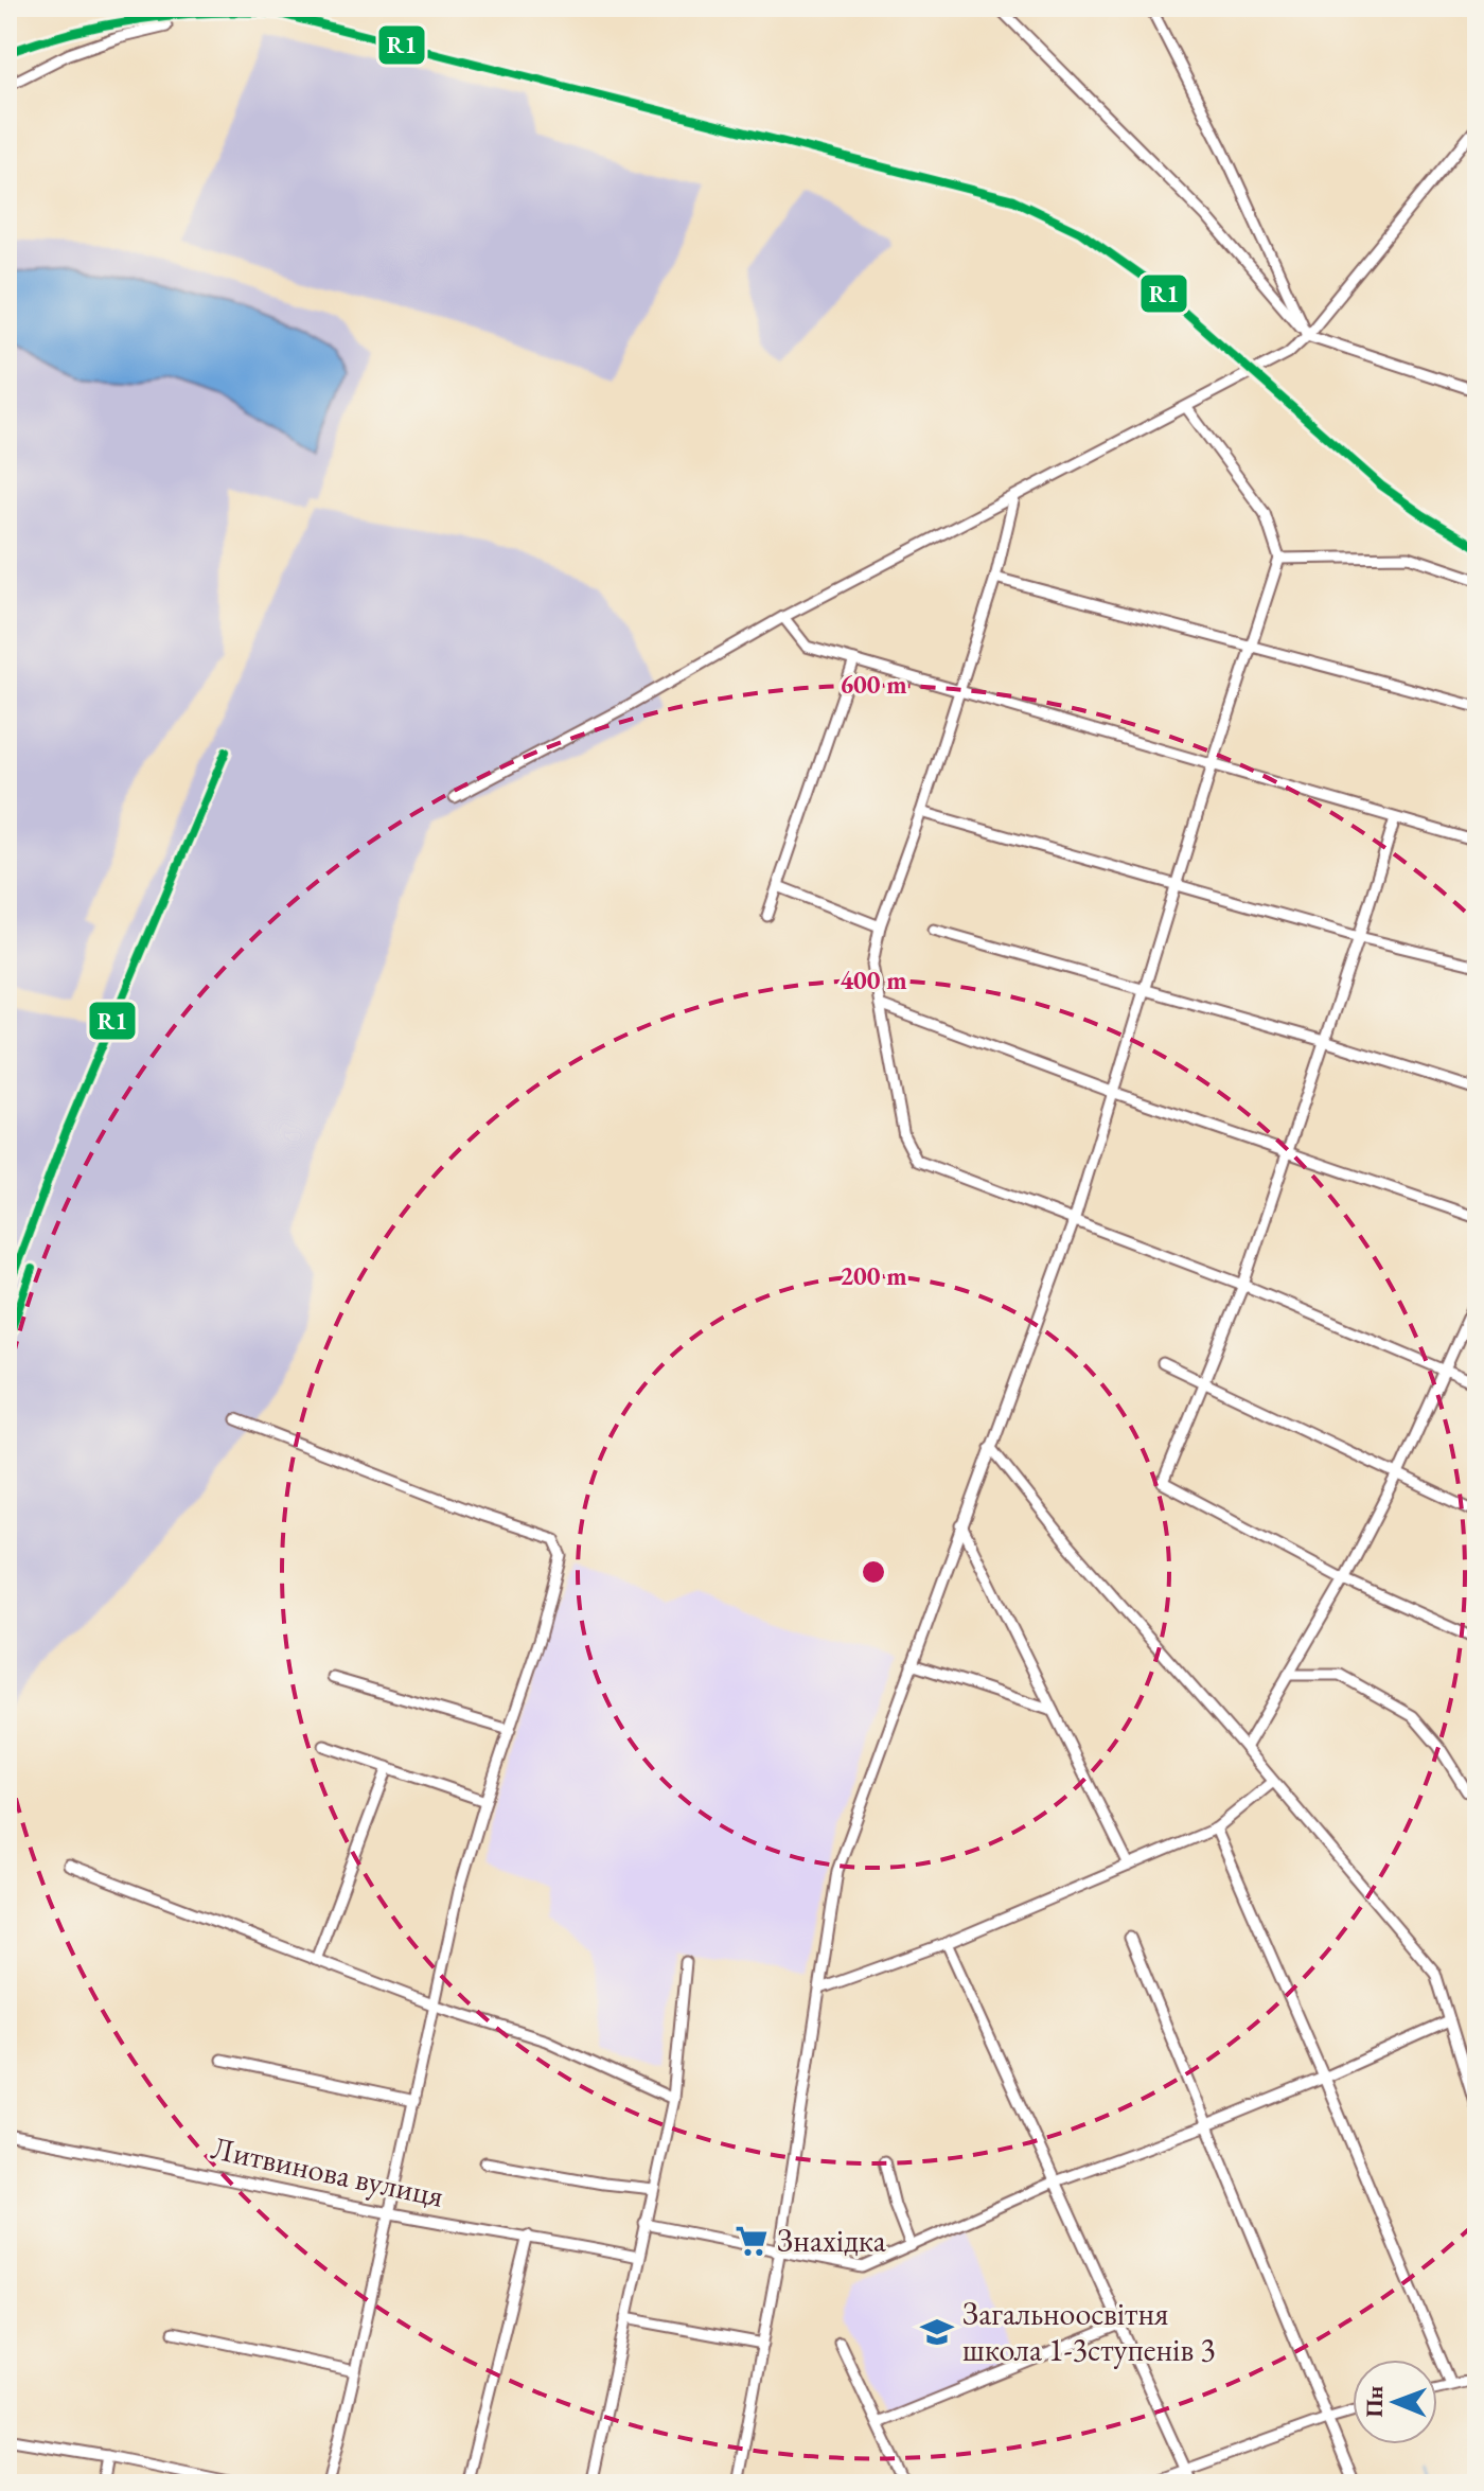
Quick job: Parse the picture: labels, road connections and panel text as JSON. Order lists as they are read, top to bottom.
{
  "streets": {
    "street": ["Литвинова вулиця"]
  },
  "places": {
    "supermarket": ["Знахідка"],
    "school or university": ["Загальноосвiтня школа 1-3ступенiв 3"]
  },
  "lines": ["transit line R1"],
  "north": "left",
  "rings": ["600 m", "400 m", "200 m"]
}
